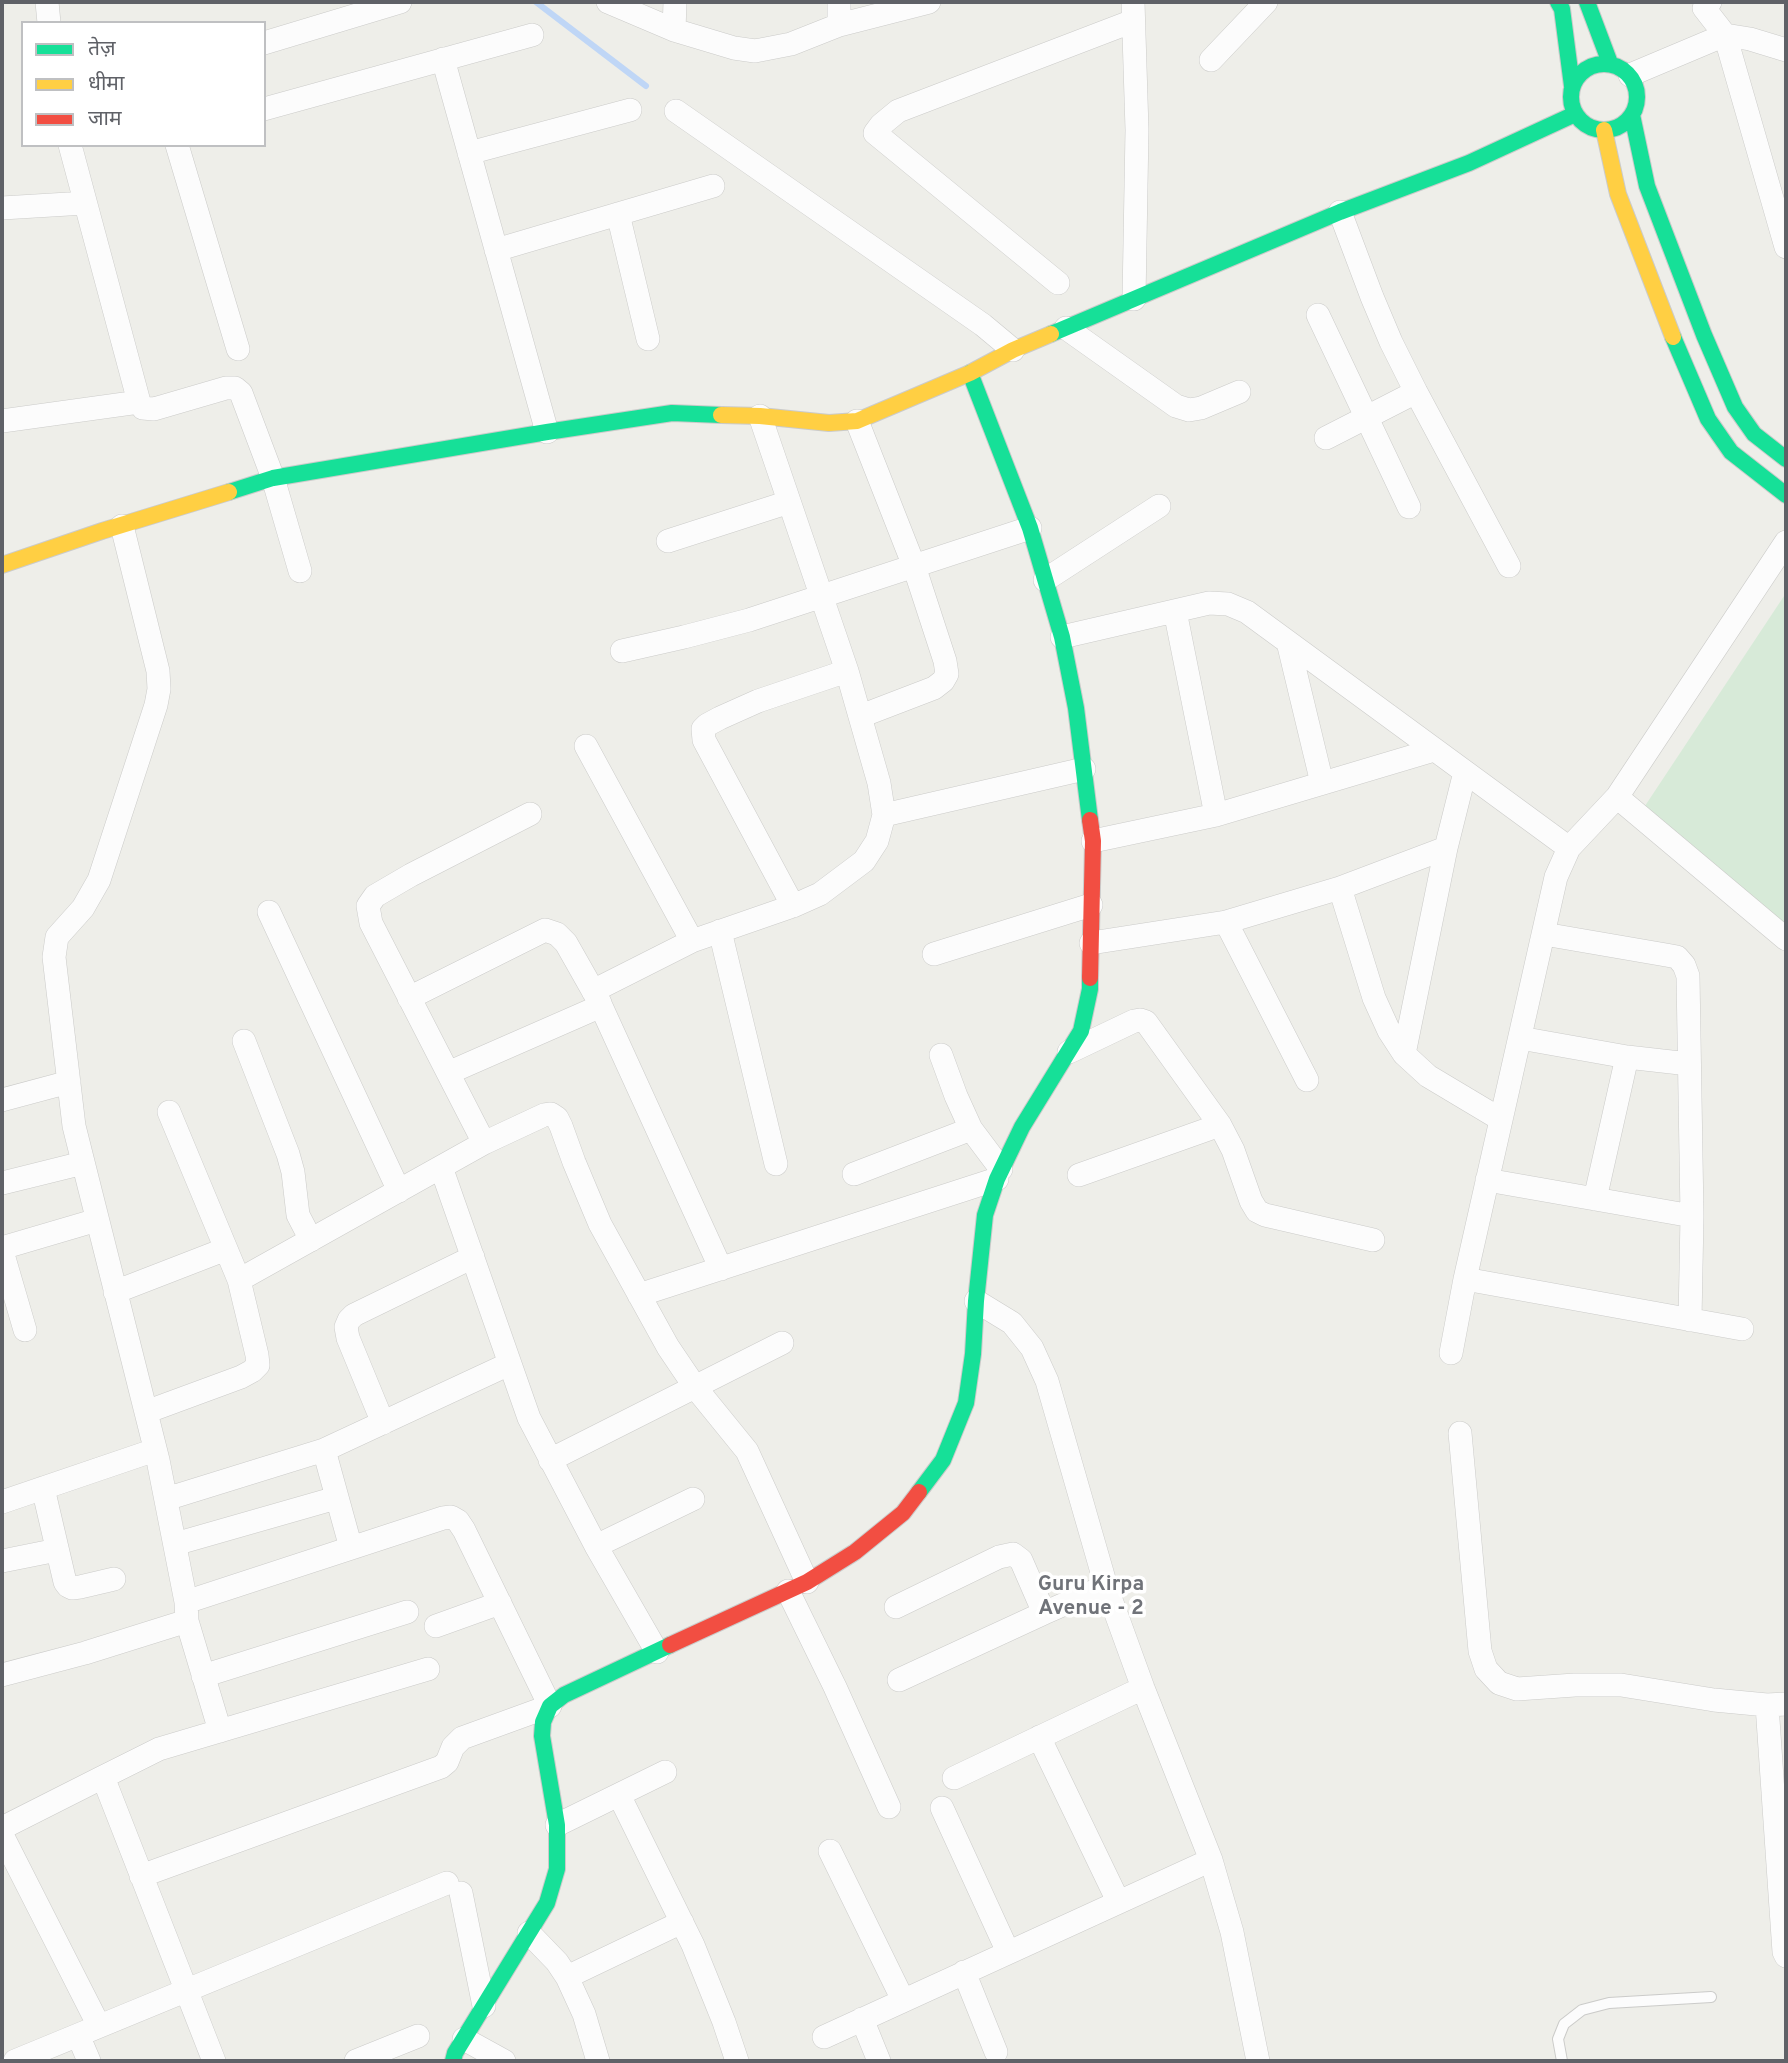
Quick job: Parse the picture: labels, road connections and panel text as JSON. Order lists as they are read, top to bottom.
{
  "districts": ["Guru Kirpa Avenue - 2"],
  "legend": ["तेज़", "धीमा", "जाम"]
}
